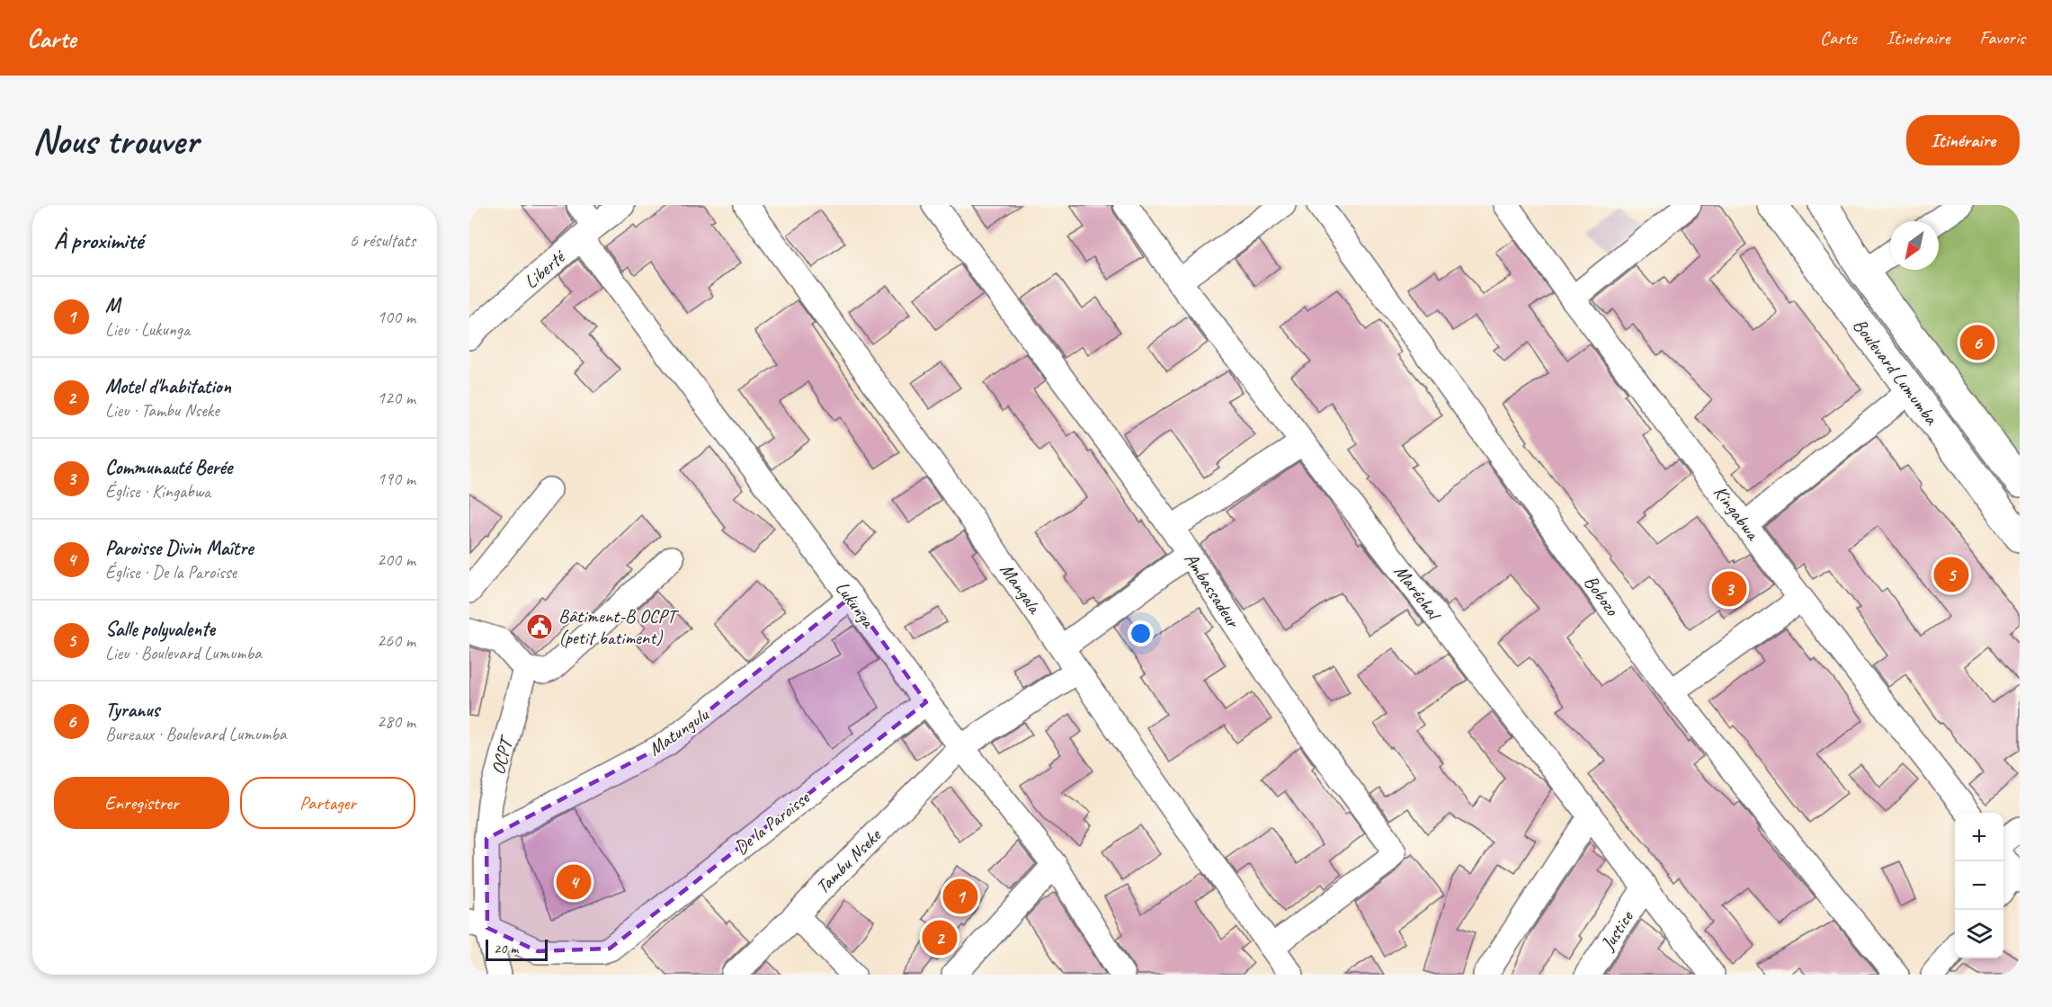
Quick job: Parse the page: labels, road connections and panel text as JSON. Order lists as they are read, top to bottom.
{
  "streets": {
    "highway": ["Boulevard Lumumba"],
    "street": [
      "Liberté",
      "Kingabwa",
      "Mangala",
      "Ambassadeur",
      "Maréchal",
      "Bobozo",
      "Lukunga",
      "Matungulu",
      "OCPT",
      "De la Paroisse",
      "Tambu Nseke",
      "Justice"
    ]
  },
  "crossings": [
    ["Liberté", "Lukunga"],
    ["Mangala", "Ambassadeur"],
    ["Mangala", "Tambu Nseke"],
    ["Maréchal", "Justice"],
    ["Lukunga", "Matungulu"],
    ["Lukunga", "De la Paroisse"],
    ["Lukunga", "Tambu Nseke"],
    ["Matungulu", "OCPT"],
    ["OCPT", "De la Paroisse"]
  ],
  "places": {
    "public building": ["Bâtiment-B OCPT (petit batiment)"]
  },
  "scale_bar": "20 m",
  "north": "bottom left",
  "page": {
    "header": "Carte",
    "nav": ["Carte", "Itinéraire", "Favoris"],
    "buttons": [
      "Itinéraire",
      ["Enregistrer", "Partager"]
    ],
    "title": "Nous trouver",
    "heading": ["À proximité", "6 résultats"],
    "list": [
      {
        "mark": "1",
        "name": "M",
        "note": "Lieu · Lukunga",
        "value": "100 m"
      },
      {
        "mark": "2",
        "name": "Motel d'habitation",
        "note": "Lieu · Tambu Nseke",
        "value": "120 m"
      },
      {
        "mark": "3",
        "name": "Communauté Berée",
        "note": "Église · Kingabwa",
        "value": "190 m"
      },
      {
        "mark": "4",
        "name": "Paroisse Divin Maître",
        "note": "Église · De la Paroisse",
        "value": "200 m"
      },
      {
        "mark": "5",
        "name": "Salle polyvalente",
        "note": "Lieu · Boulevard Lumumba",
        "value": "260 m"
      },
      {
        "mark": "6",
        "name": "Tyranus",
        "note": "Bureaux · Boulevard Lumumba",
        "value": "280 m"
      }
    ],
    "pins": [
      "6",
      "5",
      "3",
      "4",
      "1",
      "2"
    ],
    "map_buttons": ["+", "−"],
    "scale": "20 m"
  }
}
